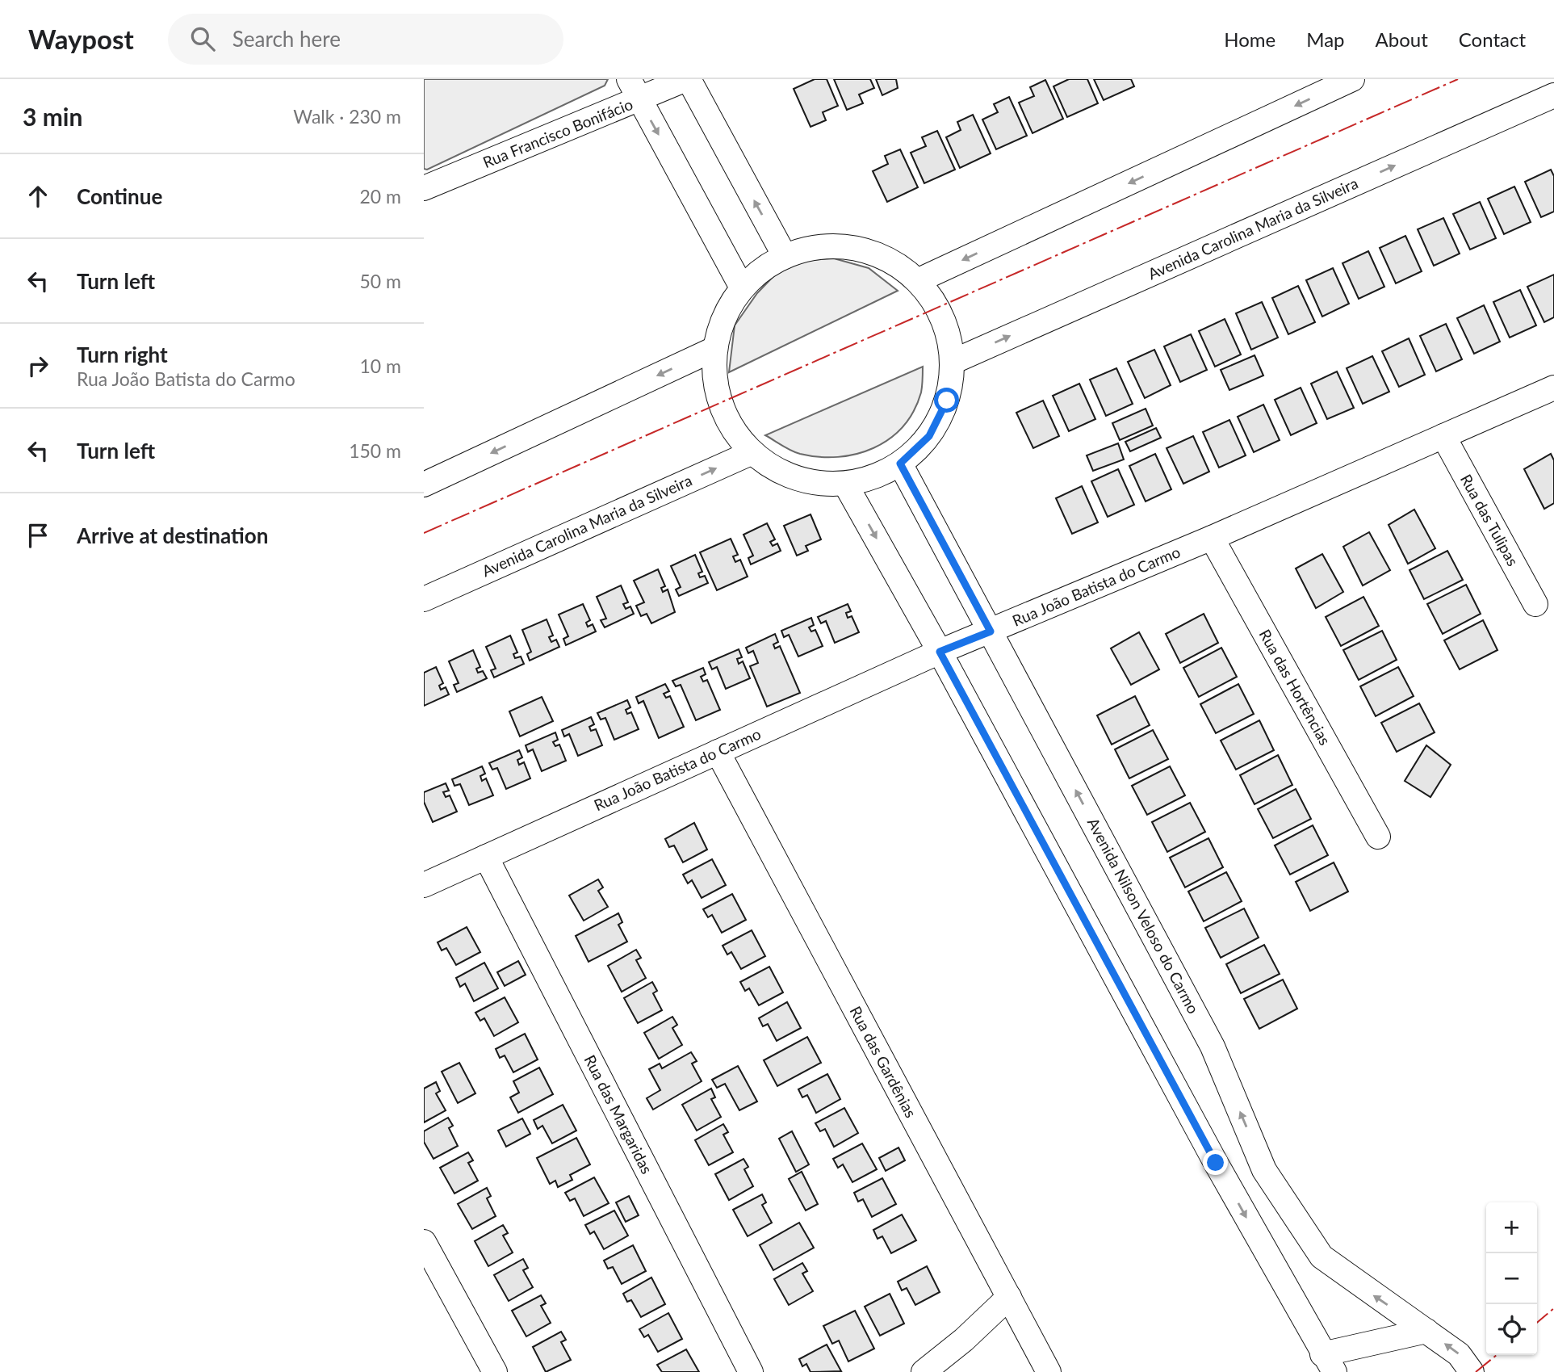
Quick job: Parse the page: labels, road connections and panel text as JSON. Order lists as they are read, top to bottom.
{
  "streets": {
    "street": [
      "Rua Francisco Bonifácio",
      "Avenida Carolina Maria da Silveira",
      "Rua das Tulipas",
      "Rua João Batista do Carmo",
      "Rua das Hortências",
      "Avenida Nilson Veloso do Carmo",
      "Rua das Gardênias",
      "Rua das Margaridas"
    ]
  },
  "crossings": [
    ["Rua das Tulipas", "Rua João Batista do Carmo"],
    ["Rua João Batista do Carmo", "Rua das Hortências"],
    ["Rua João Batista do Carmo", "Avenida Nilson Veloso do Carmo"],
    ["Rua João Batista do Carmo", "Rua das Gardênias"],
    ["Rua João Batista do Carmo", "Rua das Margaridas"]
  ],
  "page": {
    "header": "Waypost",
    "search": "Search here",
    "nav": [
      "Home",
      "Map",
      "About",
      "Contact"
    ],
    "heading": ["3 min", "Walk · 230 m"],
    "list": [
      ["Continue", "20 m"],
      ["Turn left", "50 m"],
      ["Turn right", "Rua João Batista do Carmo", "10 m"],
      ["Turn left", "150 m"],
      "Arrive at destination"
    ],
    "map_buttons": ["+", "−"]
  }
}
